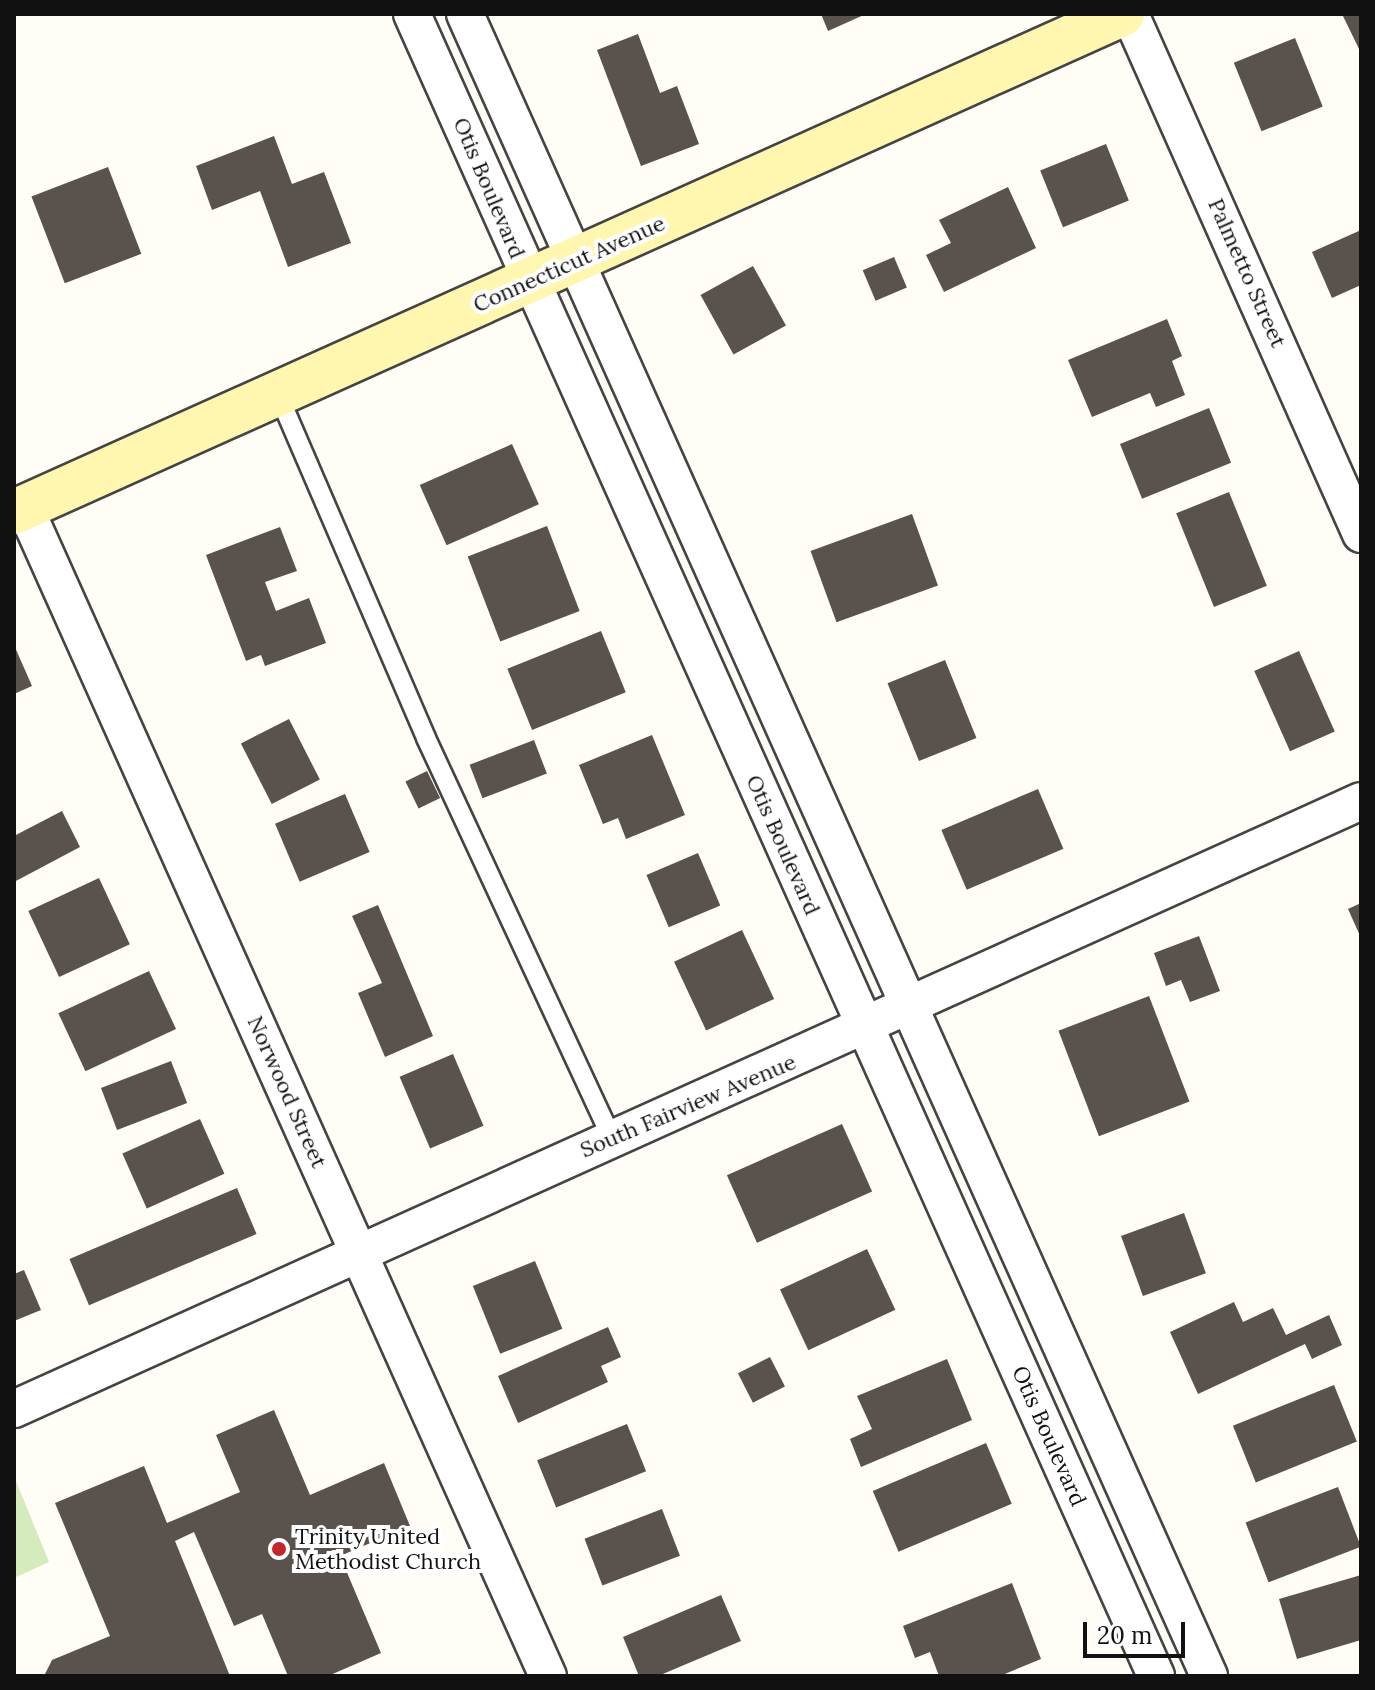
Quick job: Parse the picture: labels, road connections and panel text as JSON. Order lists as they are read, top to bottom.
{
  "streets": {
    "street": [
      "Otis Boulevard",
      "Connecticut Avenue",
      "Palmetto Street",
      "Norwood Street",
      "South Fairview Avenue"
    ]
  },
  "crossings": [
    ["Otis Boulevard", "Connecticut Avenue"],
    ["Otis Boulevard", "South Fairview Avenue"],
    ["Connecticut Avenue", "Norwood Street"],
    ["Norwood Street", "South Fairview Avenue"]
  ],
  "places": ["Trinity United Methodist Church"],
  "scale_bar": "20 m"
}
